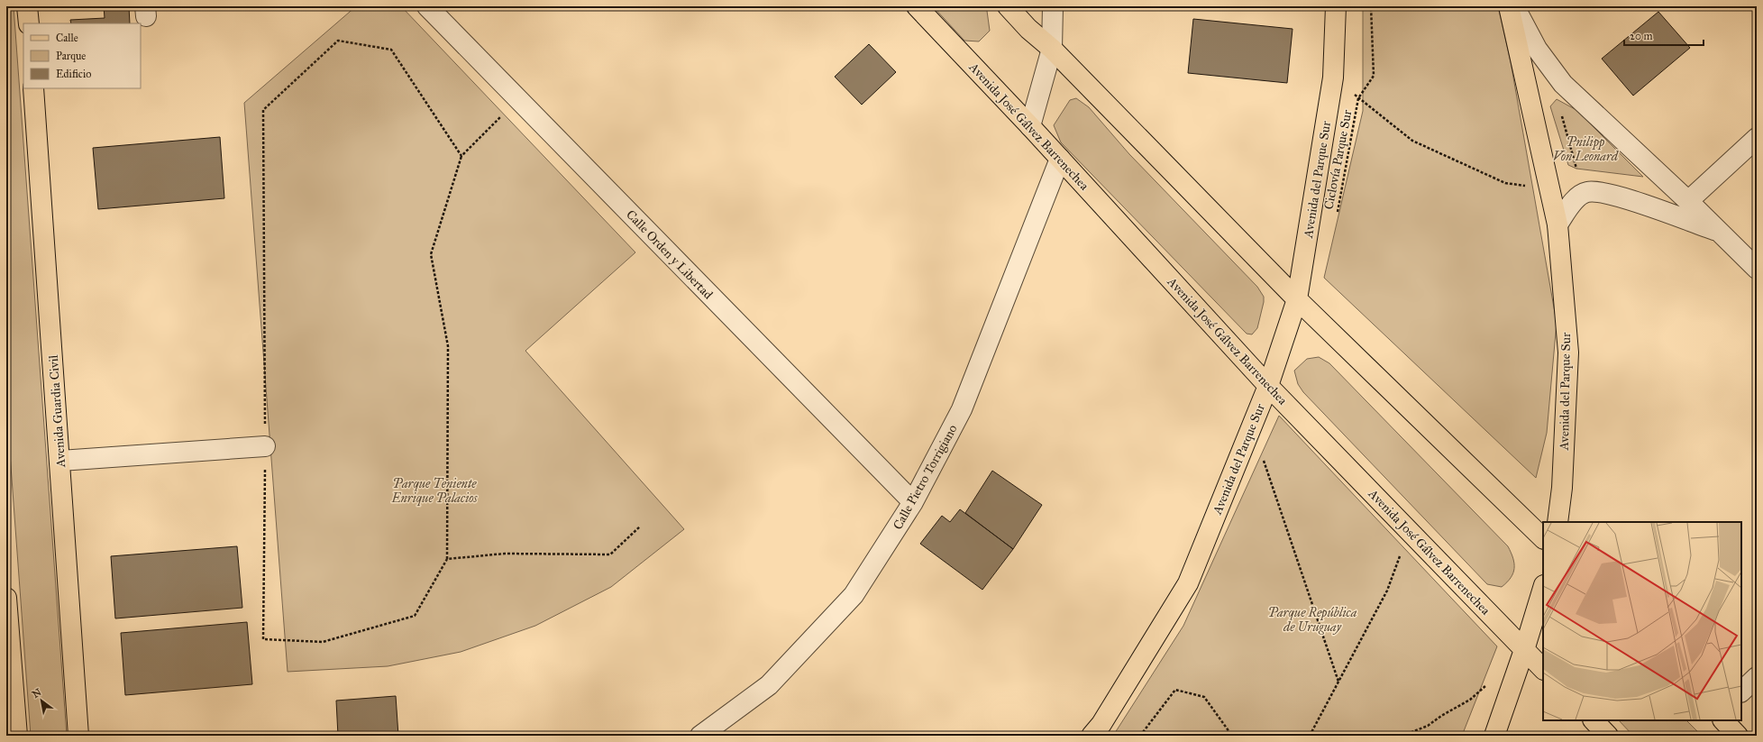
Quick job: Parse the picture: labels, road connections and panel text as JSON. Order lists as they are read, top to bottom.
{
  "streets": {
    "main road": ["Avenida José Gálvez Barrenechea", "Avenida del Parque Sur", "Avenida Guardia Civil"],
    "street": ["Calle Orden y Libertad", "Calle Pietro Torrigiano"],
    "path": ["Ciclovía Parque Sur"]
  },
  "crossings": [
    ["Avenida José Gálvez Barrenechea", "Avenida del Parque Sur"],
    ["Avenida José Gálvez Barrenechea", "Calle Pietro Torrigiano"],
    ["Calle Orden y Libertad", "Calle Pietro Torrigiano"]
  ],
  "parks": ["Pnilipp Von Leonard", "Parque Teniente Enrique Palacios", "Parque República de Uruguay"],
  "legend": ["Calle", "Parque", "Edificio"],
  "scale_bar": "20 m",
  "north": "top left"
}
